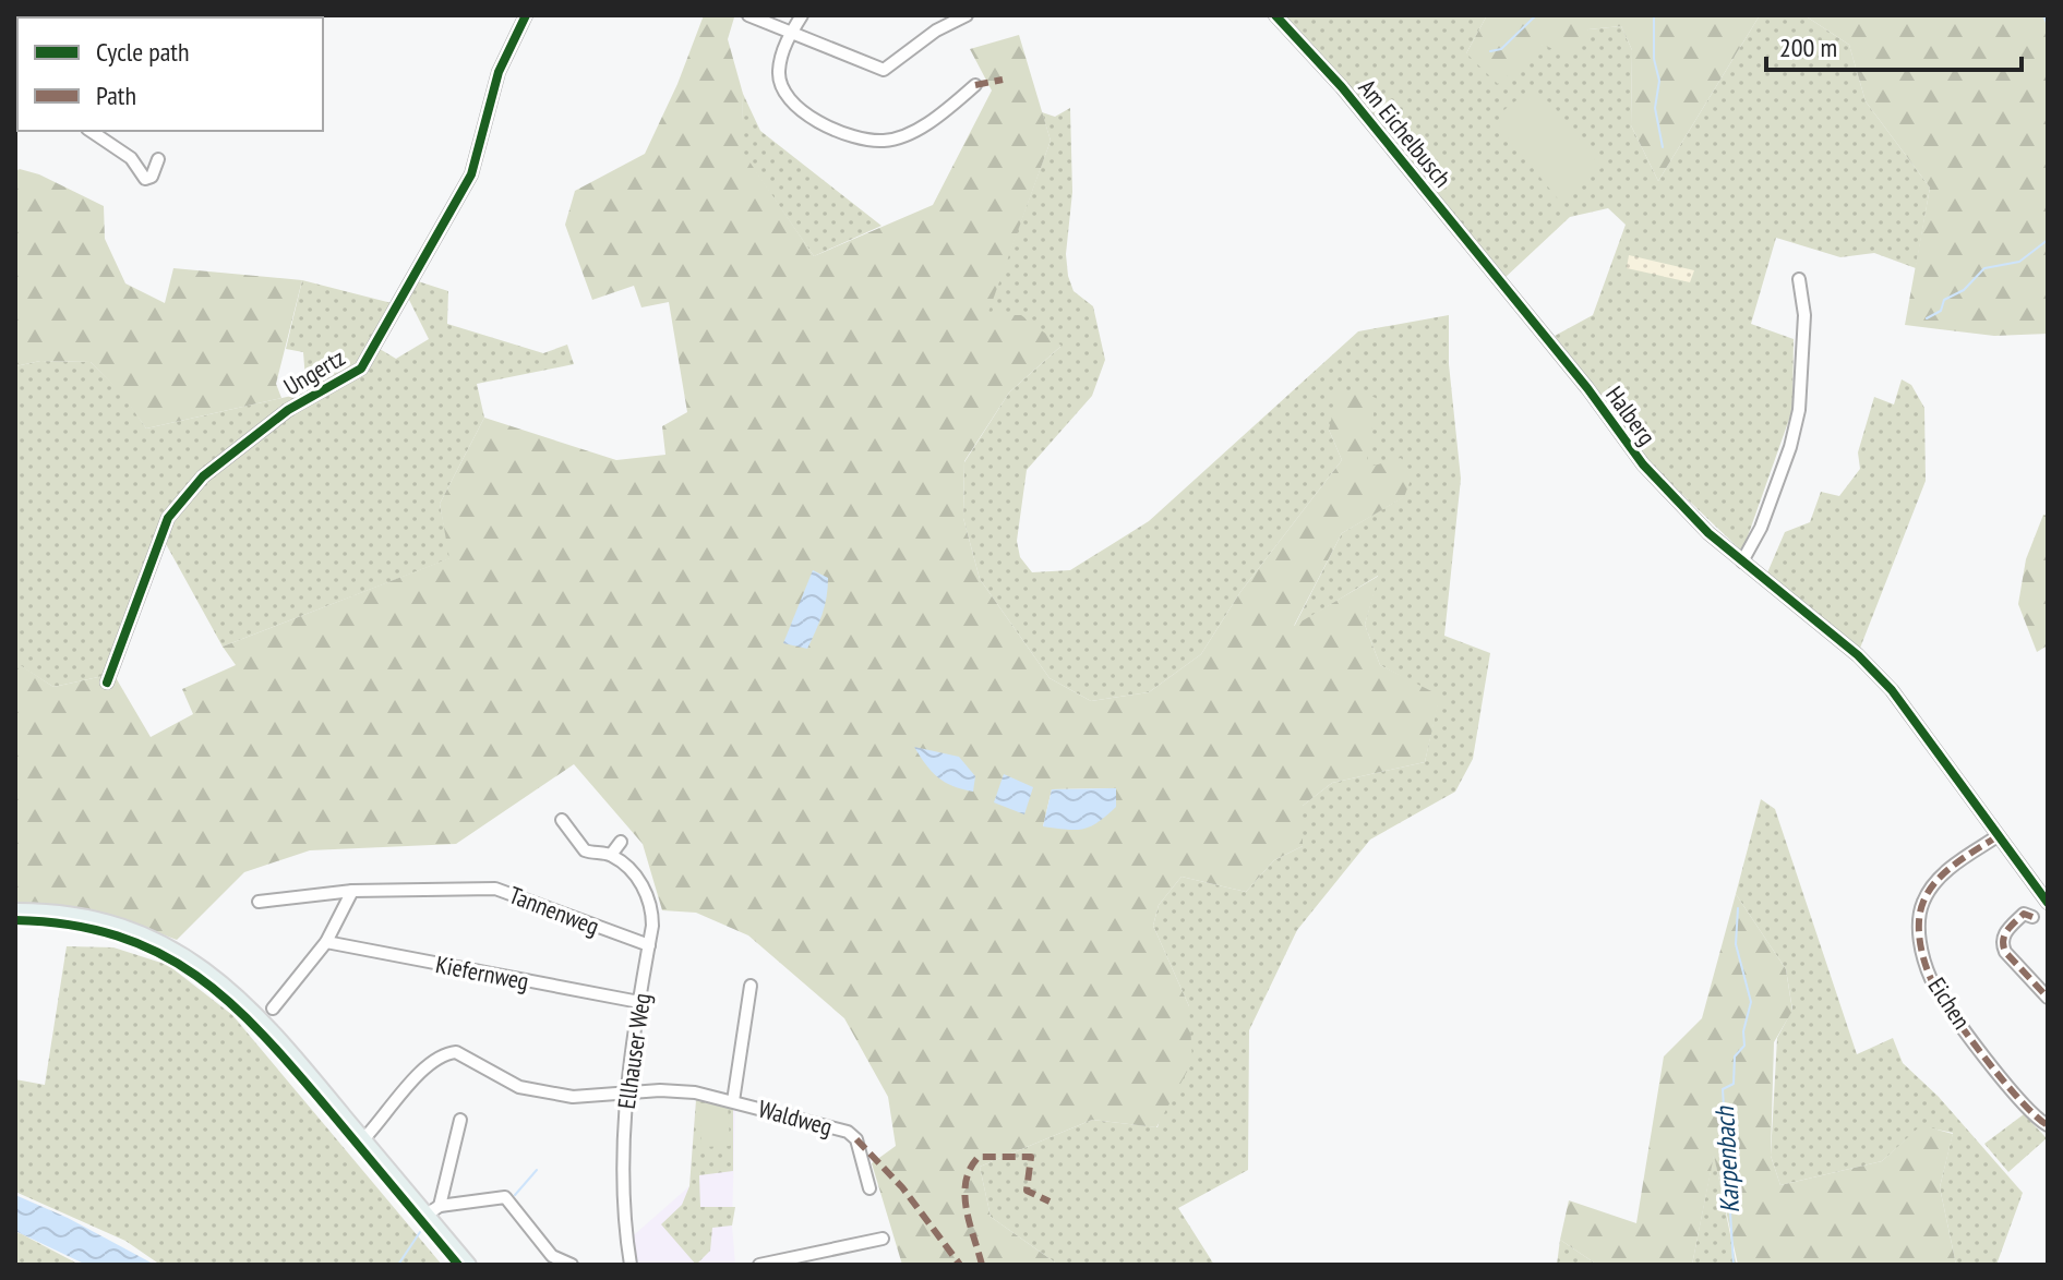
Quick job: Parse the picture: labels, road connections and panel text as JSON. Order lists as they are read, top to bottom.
{
  "streets": {
    "street": [
      "Am Eichelbusch",
      "Ungertz",
      "Halberg",
      "Tannenweg",
      "Kiefernweg",
      "Eichen",
      "Ellhauser Weg",
      "Waldweg"
    ]
  },
  "crossings": [
    ["Am Eichelbusch", "Halberg"],
    ["Halberg", "Eichen"],
    ["Tannenweg", "Ellhauser Weg"],
    ["Kiefernweg", "Ellhauser Weg"],
    ["Ellhauser Weg", "Waldweg"]
  ],
  "water": ["Karpenbach"],
  "legend": ["Cycle path", "Path"],
  "scale_bar": "200 m"
}
